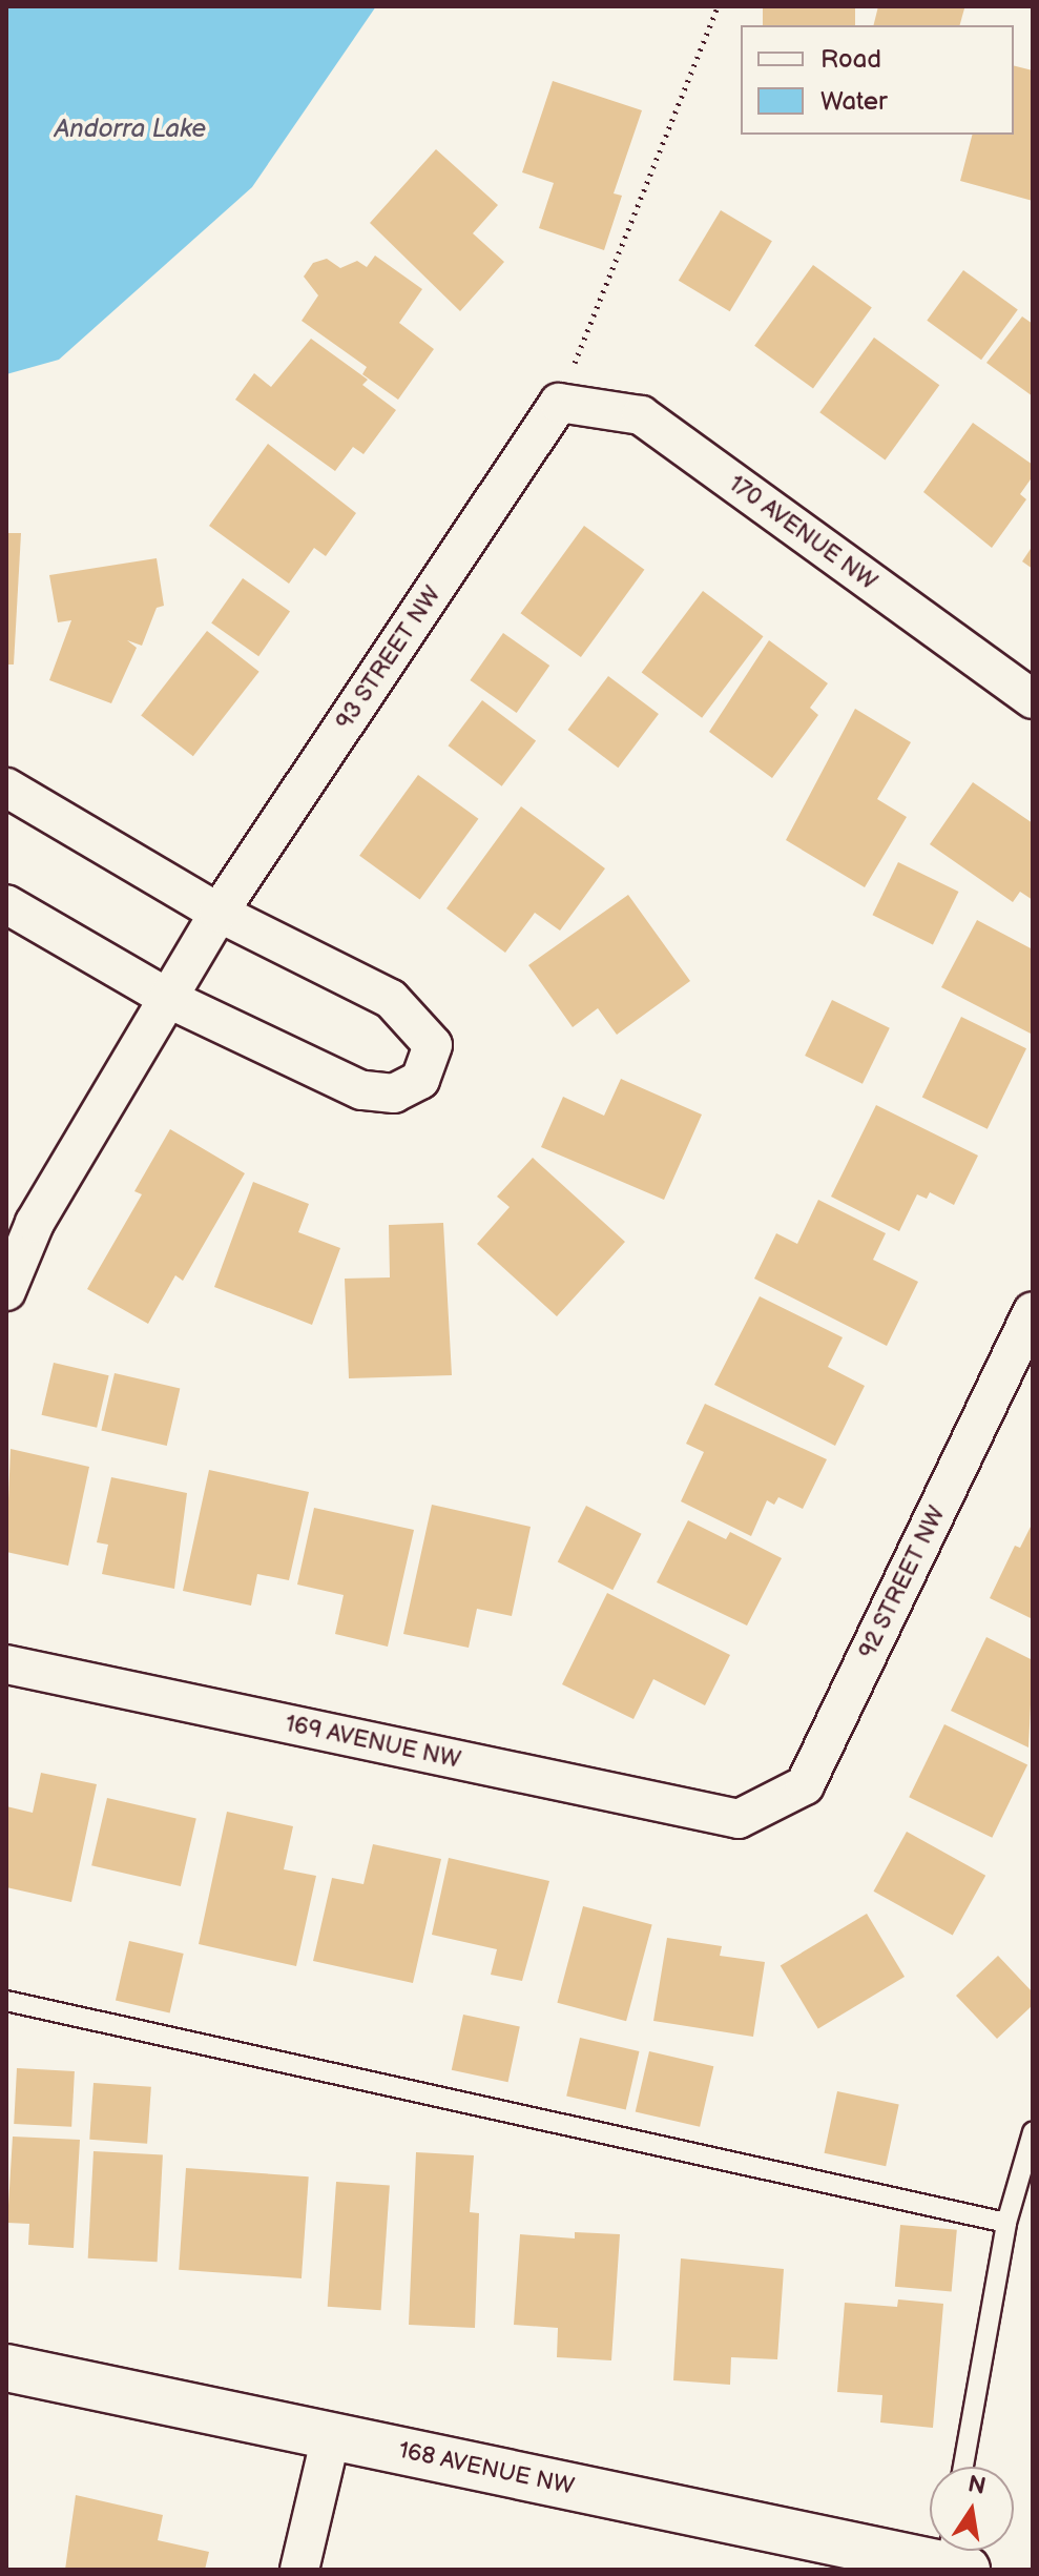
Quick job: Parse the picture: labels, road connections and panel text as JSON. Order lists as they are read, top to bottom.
{
  "streets": {
    "street": [
      "170 AVENUE NW",
      "93 STREET NW",
      "92 STREET NW",
      "169 AVENUE NW",
      "168 AVENUE NW"
    ]
  },
  "crossings": [
    ["170 AVENUE NW", "93 STREET NW"],
    ["92 STREET NW", "169 AVENUE NW"]
  ],
  "water": ["Andorra Lake"],
  "legend": ["Road", "Water"],
  "north": "top"
}
